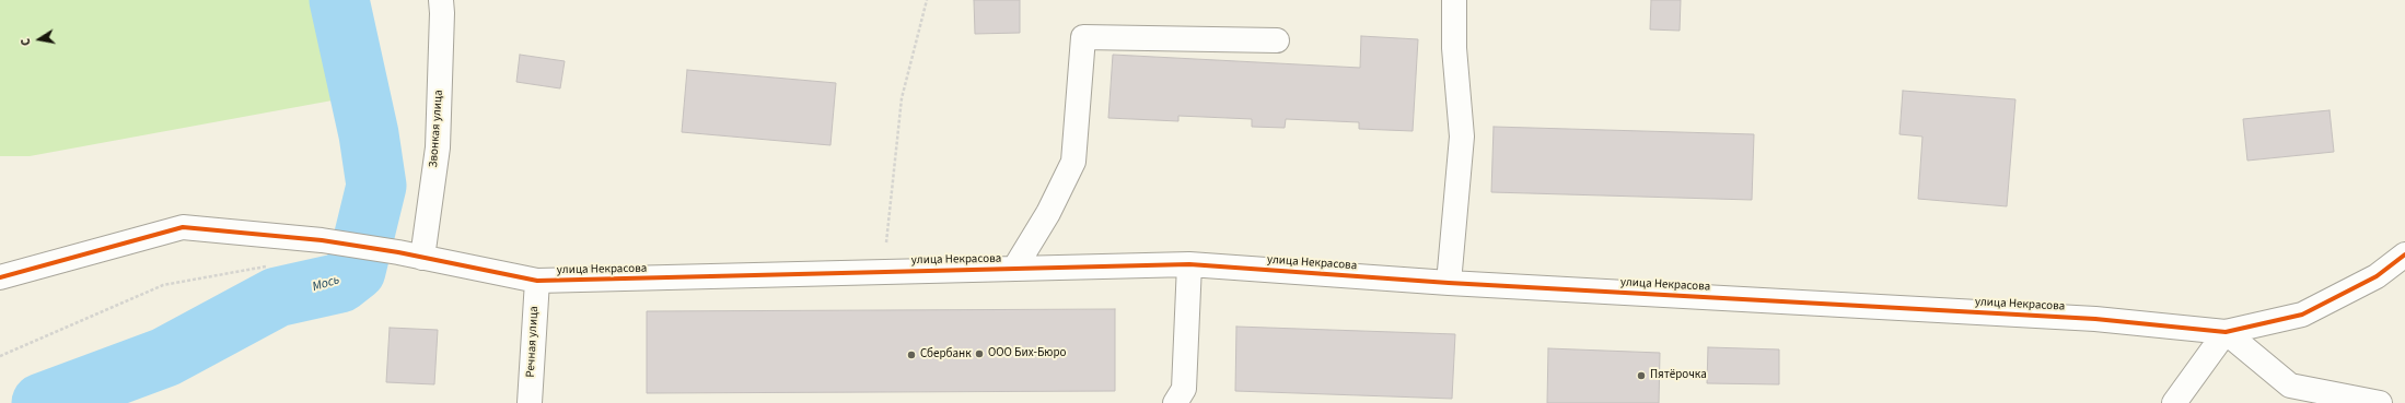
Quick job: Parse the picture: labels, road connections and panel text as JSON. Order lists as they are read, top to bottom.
{
  "streets": {
    "street": ["Звонкая улица", "улица Некрасова", "Речная улица"]
  },
  "crossings": [
    ["Звонкая улица", "улица Некрасова"],
    ["улица Некрасова", "Речная улица"]
  ],
  "water": ["Мось"],
  "places": ["ООО Бих-Бюро", "Сбербанк", "Пятёрочка"],
  "north": "left"
}
